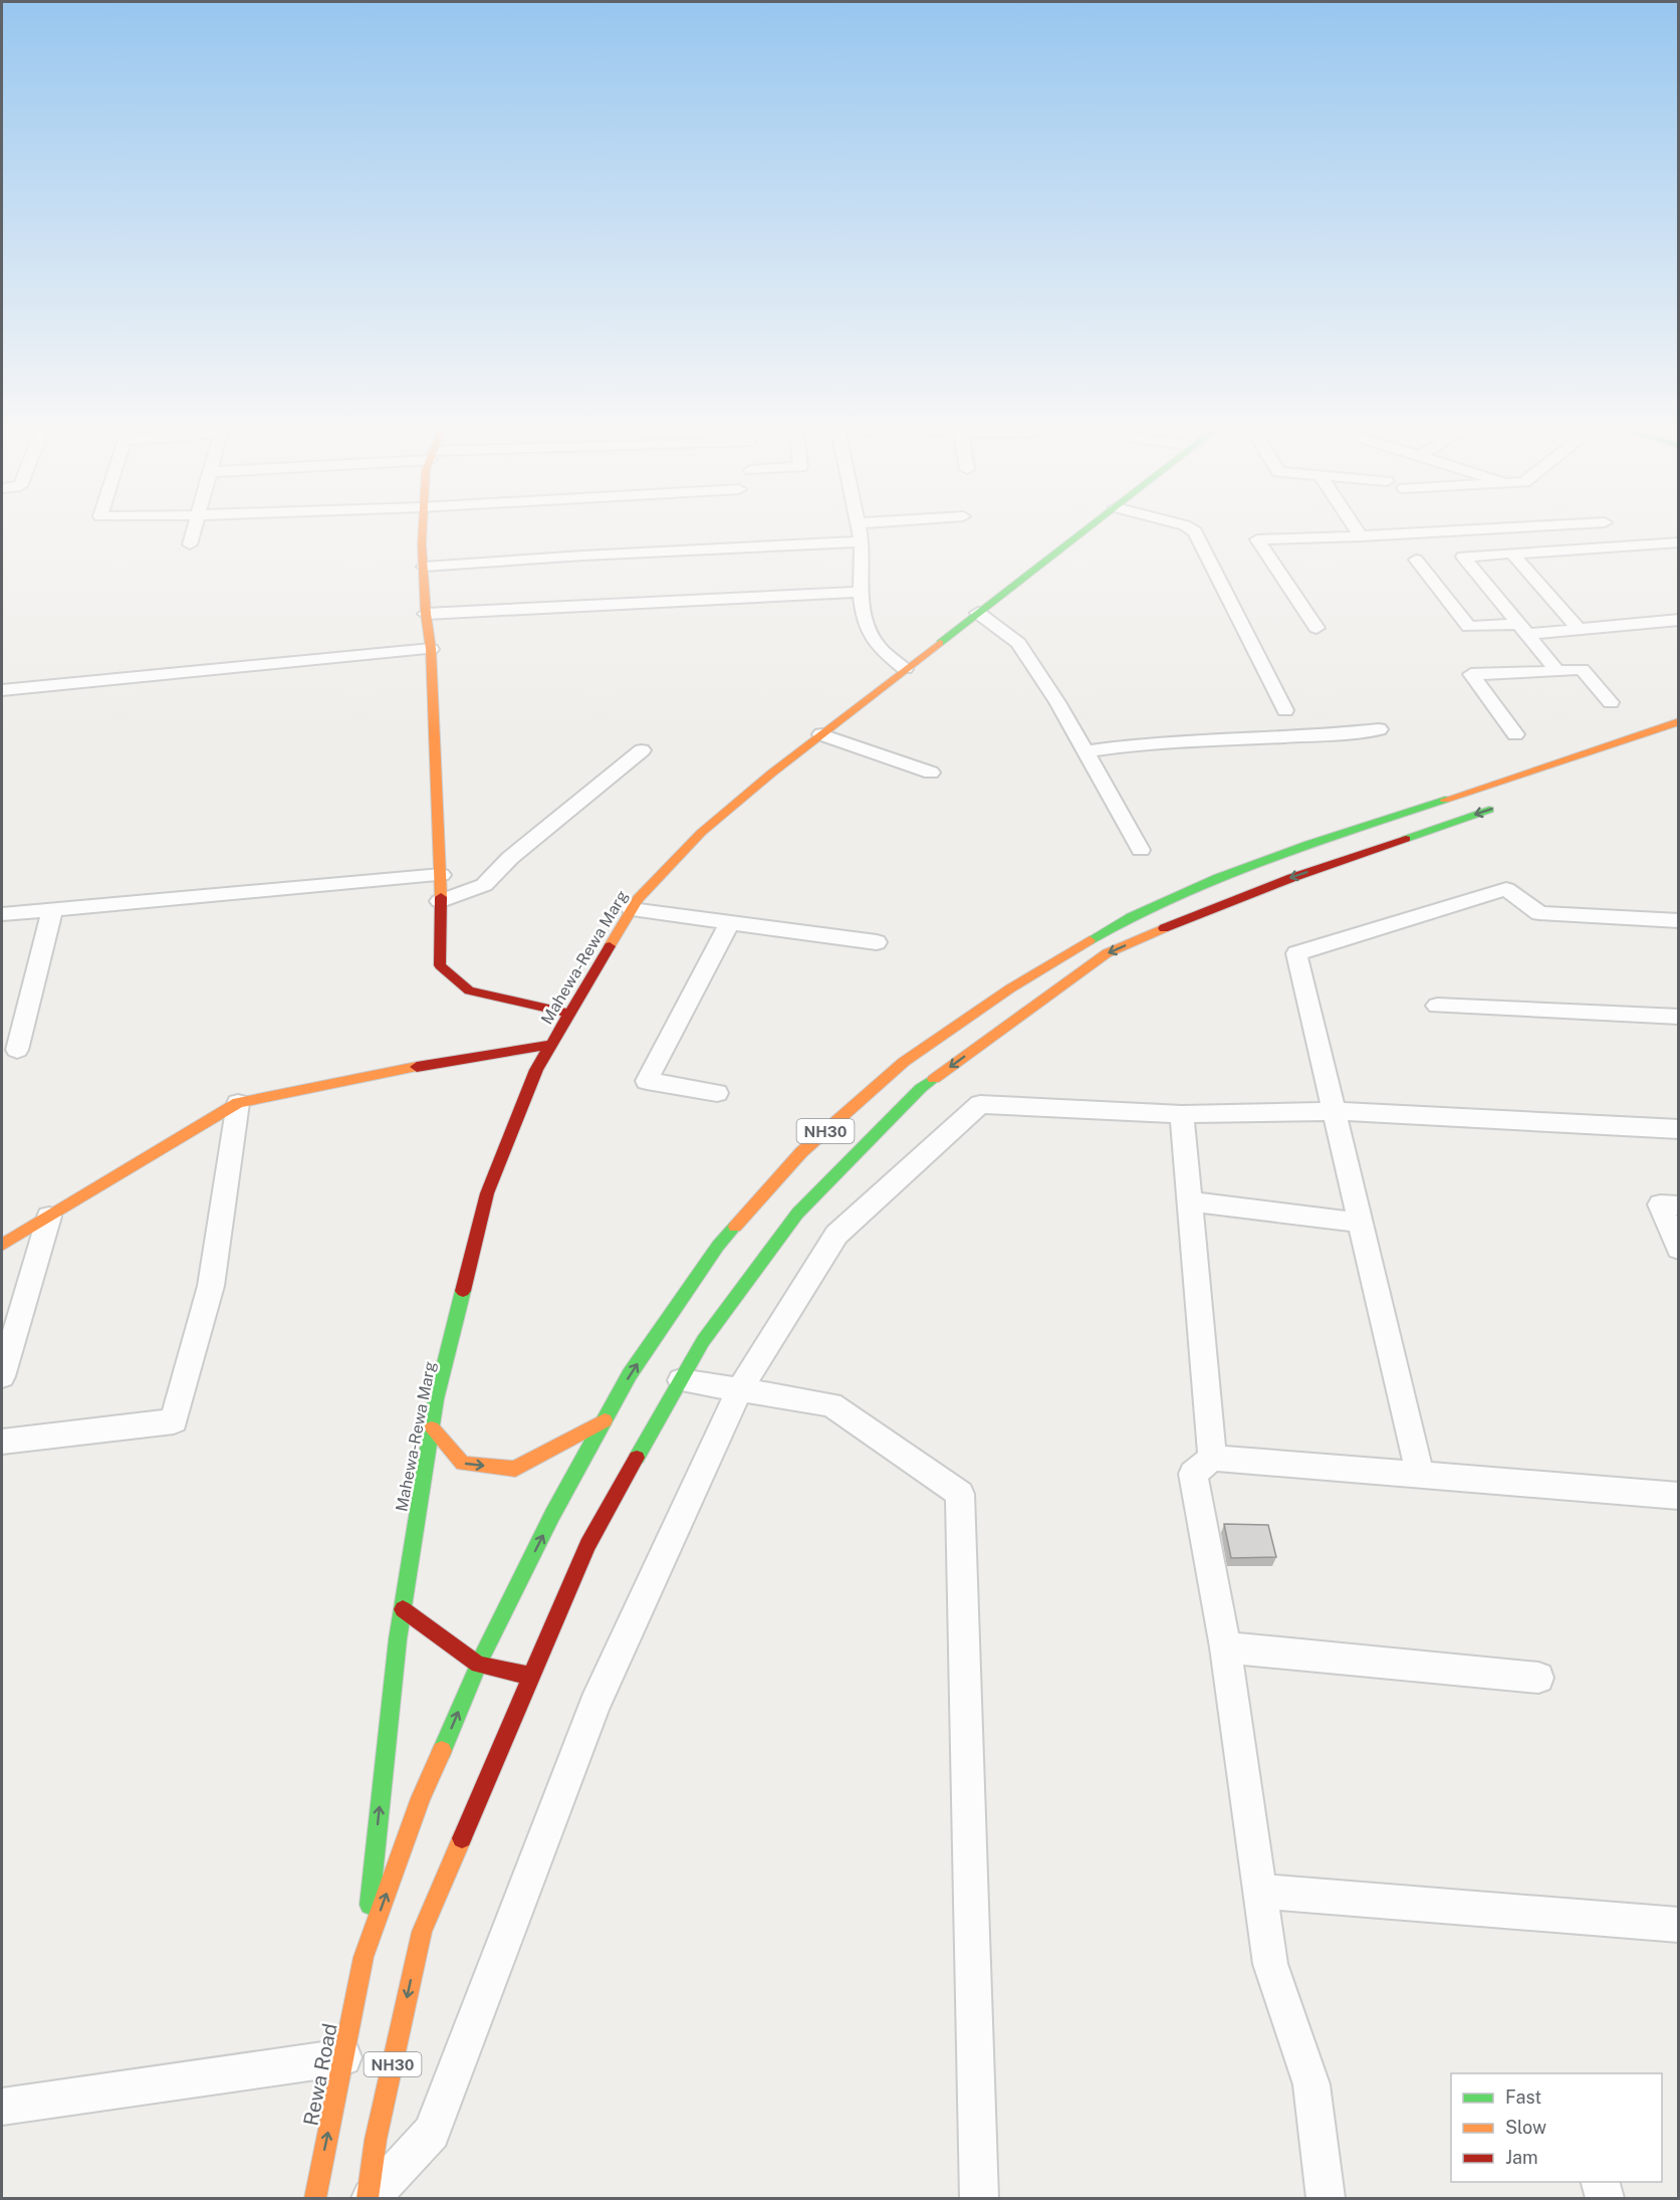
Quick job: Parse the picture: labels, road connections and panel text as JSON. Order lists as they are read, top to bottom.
{
  "streets": {
    "main road": ["Mahewa-Rewa Marg", "NH30", "Rewa Road"]
  },
  "crossings": [
    ["Mahewa-Rewa Marg", "NH30"],
    ["Mahewa-Rewa Marg", "Rewa Road"],
    ["NH30", "Rewa Road"]
  ],
  "legend": ["Fast", "Slow", "Jam"]
}
